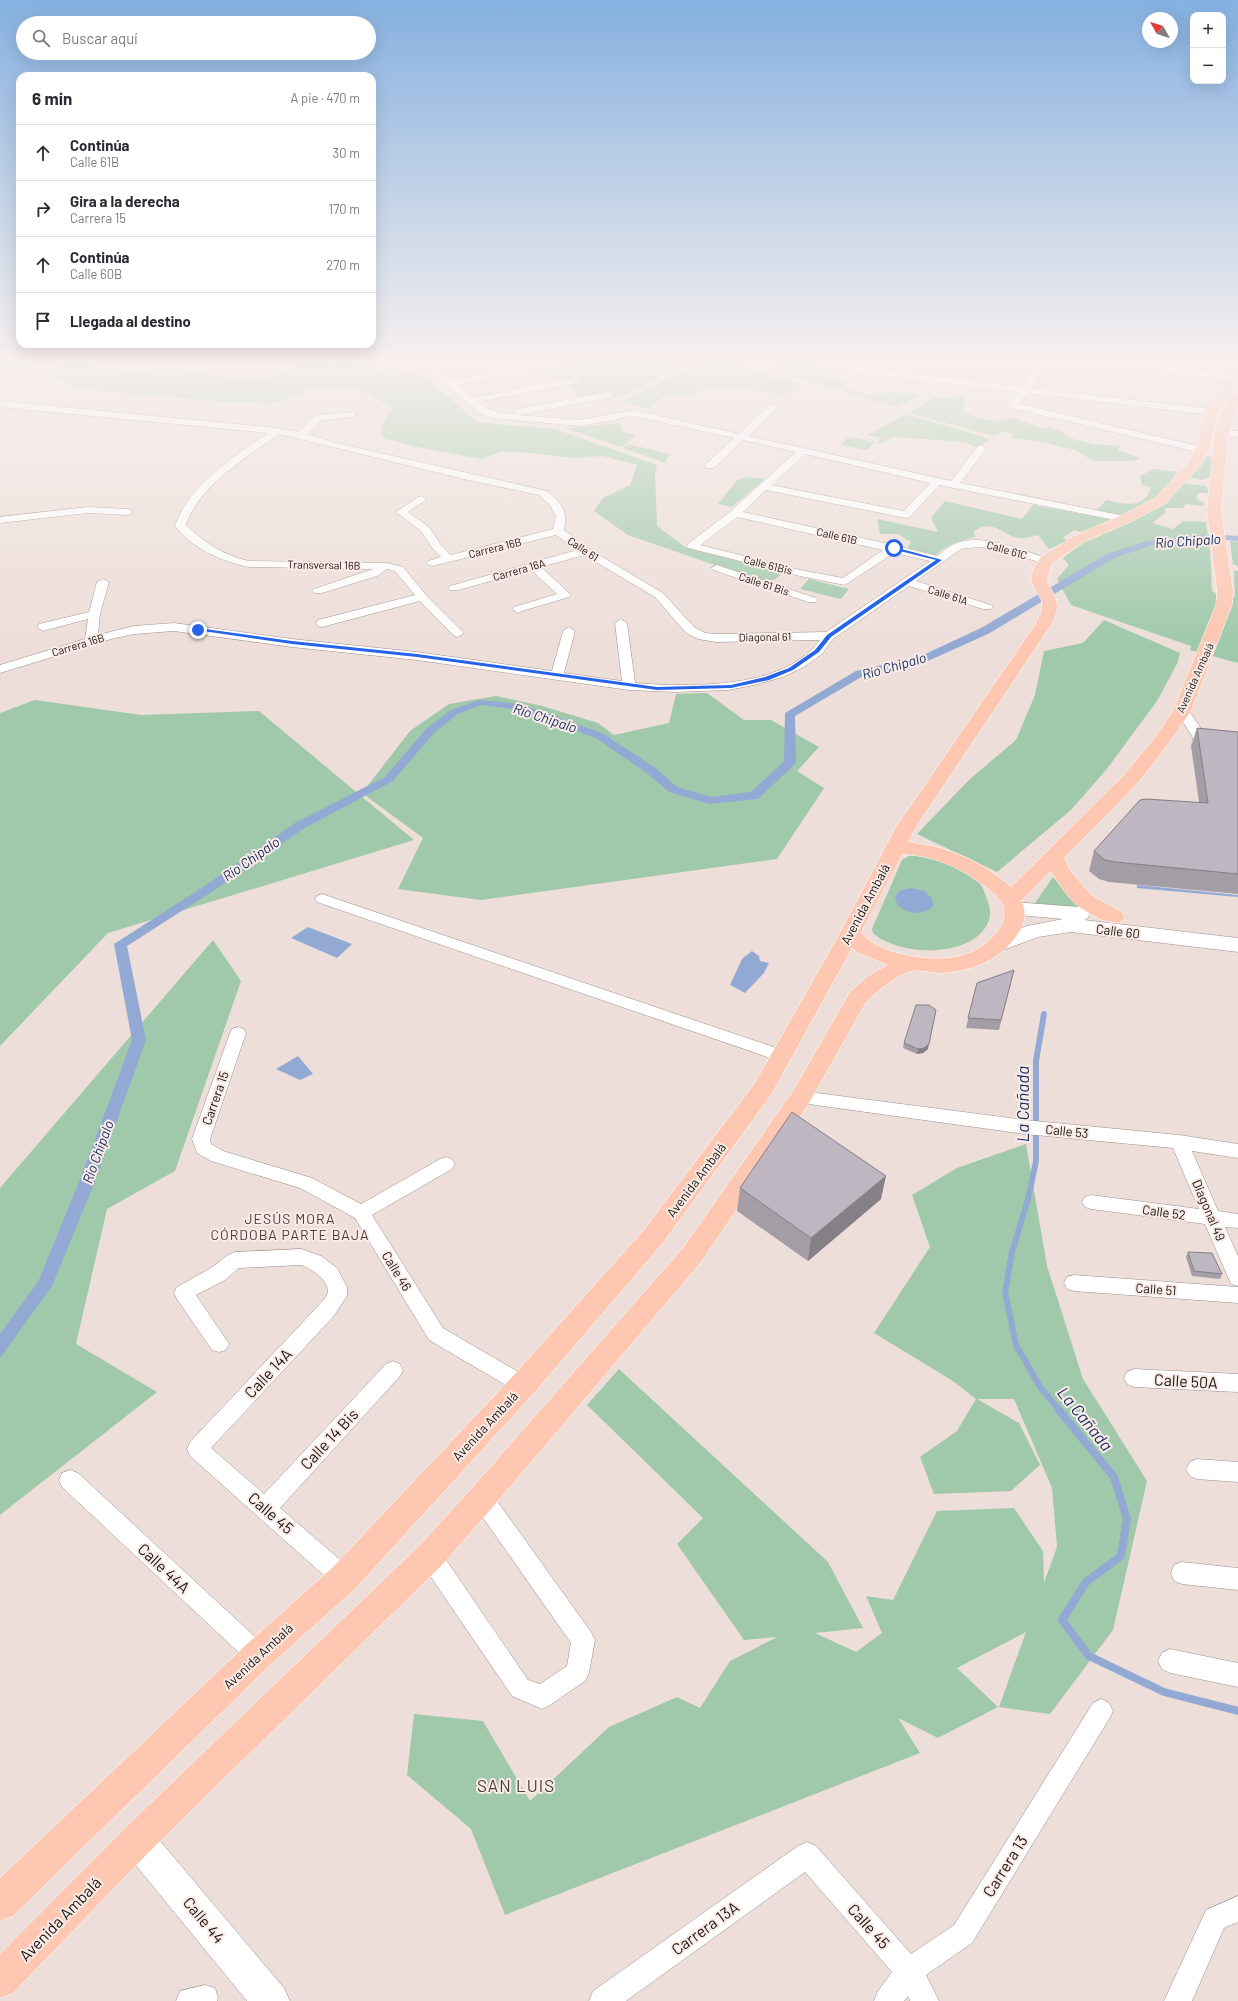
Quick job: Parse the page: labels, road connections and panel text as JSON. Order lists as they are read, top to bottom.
{
  "streets": {
    "main road": ["Avenida Ambalá", "Calle 60", "Calle 44"],
    "street": [
      "Calle 61B",
      "Carrera 16B",
      "Calle 61",
      "Calle 61C",
      "Transversal 16B",
      "Calle 61Bis",
      "Carrera 16A",
      "Calle 61 Bis",
      "Calle 61A",
      "Diagonal 61",
      "Carrera 15",
      "Calle 53",
      "Diagonal 49",
      "Calle 52",
      "Calle 46",
      "Calle 51",
      "Calle 14A",
      "Calle 50A",
      "Calle 14 Bis",
      "Calle 45",
      "Calle 44A",
      "Carrera 13",
      "Carrera 13A"
    ]
  },
  "crossings": [
    ["Calle 61B", "Calle 61C"],
    ["Calle 61B", "Calle 61Bis"],
    ["Carrera 16B", "Calle 61"],
    ["Carrera 16B", "Diagonal 61"],
    ["Calle 61", "Carrera 16A"],
    ["Calle 61", "Diagonal 61"],
    ["Calle 61C", "Avenida Ambalá"],
    ["Avenida Ambalá", "Calle 60"],
    ["Avenida Ambalá", "Calle 53"],
    ["Avenida Ambalá", "Calle 46"],
    ["Avenida Ambalá", "Calle 45"],
    ["Avenida Ambalá", "Calle 44A"],
    ["Avenida Ambalá", "Calle 44"],
    ["Carrera 15", "Calle 46"],
    ["Calle 53", "Diagonal 49"],
    ["Diagonal 49", "Calle 52"],
    ["Calle 14A", "Calle 45"],
    ["Calle 14 Bis", "Calle 45"],
    ["Calle 45", "Carrera 13"],
    ["Calle 45", "Carrera 13A"]
  ],
  "districts": ["JESÚS MORA CÓRDOBA PARTE BAJA", "SAN LUIS"],
  "water": ["Río Chipalo", "La Cañada"],
  "north": "top left",
  "page": {
    "map_buttons": ["+", "−"],
    "search": "Buscar aquí",
    "heading": ["6 min", "A pie · 470 m"],
    "list": [
      ["Continúa", "Calle 61B", "30 m"],
      ["Gira a la derecha", "Carrera 15", "170 m"],
      ["Continúa", "Calle 60B", "270 m"],
      "Llegada al destino"
    ]
  }
}
